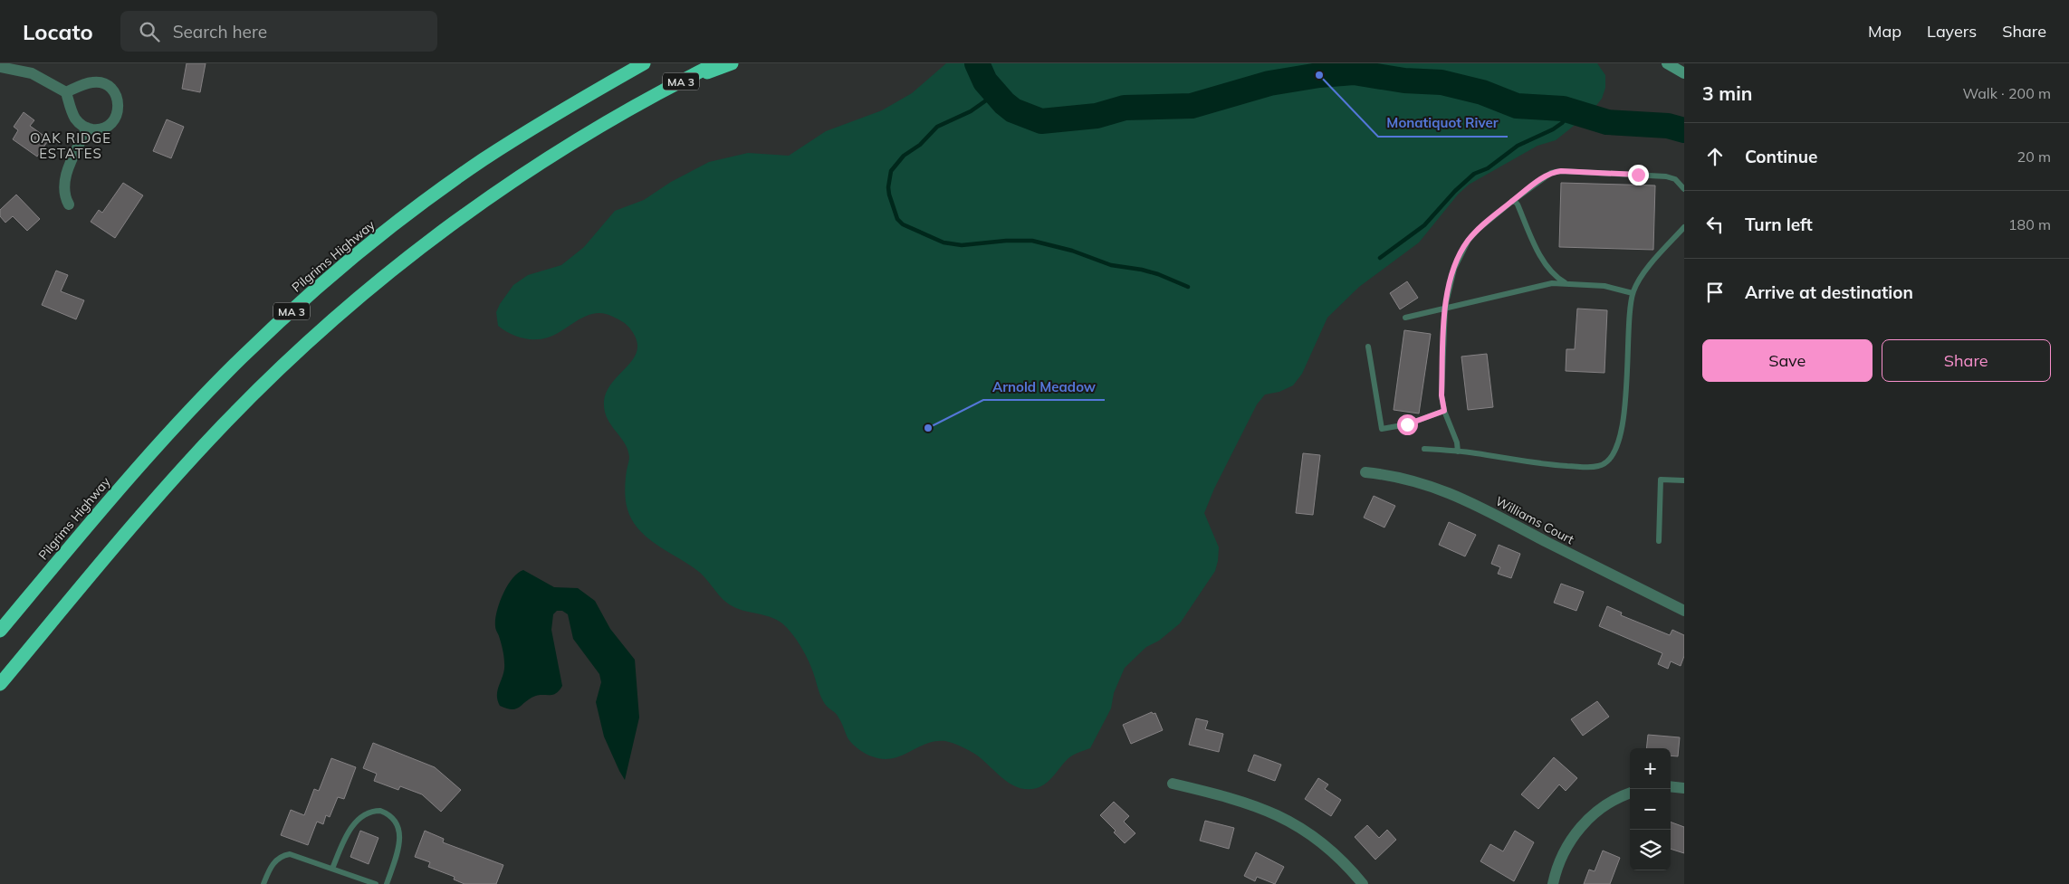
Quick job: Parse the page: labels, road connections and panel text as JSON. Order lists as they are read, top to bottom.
{
  "streets": {
    "highway": ["MA 3", "Pilgrims Highway"],
    "street": ["Williams Court"]
  },
  "districts": ["OAK RIDGE ESTATES"],
  "places": ["Monatiquot River", "Arnold Meadow"],
  "page": {
    "header": "Locato",
    "search": "Search here",
    "nav": ["Map", "Layers", "Share"],
    "heading": ["3 min", "Walk · 200 m"],
    "list": [
      ["Continue", "20 m"],
      ["Turn left", "180 m"],
      "Arrive at destination"
    ],
    "buttons": ["Save", "Share"],
    "map_buttons": ["+", "−"]
  }
}
